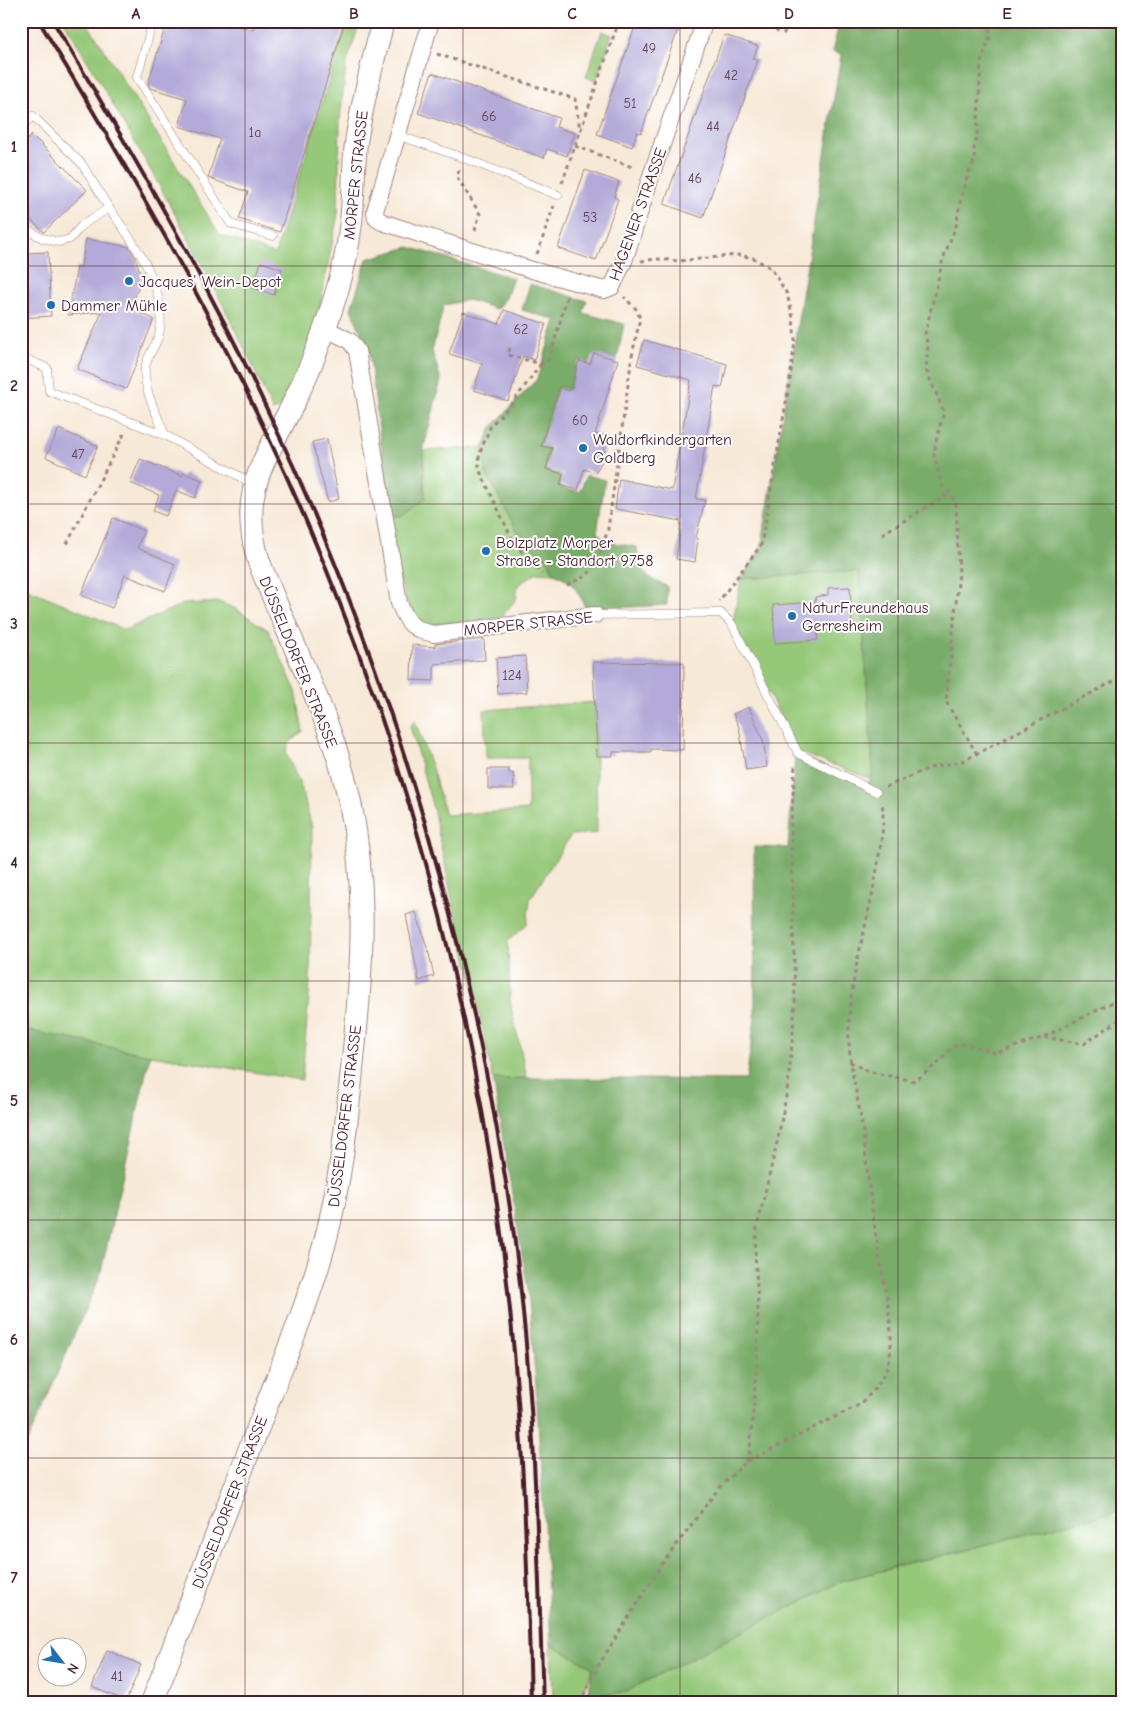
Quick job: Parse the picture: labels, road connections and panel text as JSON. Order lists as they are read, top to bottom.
{
  "streets": {
    "main road": ["MORPER STRASSE", "DÜSSELDORFER STRASSE"],
    "street": ["HAGENER STRASSE"]
  },
  "crossings": [
    ["MORPER STRASSE", "HAGENER STRASSE"],
    ["MORPER STRASSE", "DÜSSELDORFER STRASSE"]
  ],
  "places": [
    "Jacques’ Wein-Depot",
    "Dammer Mühle",
    "Waldorfkindergarten Goldberg",
    "Bolzplatz Morper Straße - Standort 9758",
    "NaturFreundehaus Gerresheim"
  ],
  "house_numbers": [
    "49",
    "42",
    "51",
    "66",
    "44",
    "1a",
    "46",
    "53",
    "62",
    "60",
    "47",
    "124",
    "41"
  ],
  "north": "bottom right",
  "grid": {
    "columns": [
      "A",
      "B",
      "C",
      "D",
      "E"
    ],
    "rows": [
      "1",
      "2",
      "3",
      "4",
      "5",
      "6",
      "7"
    ]
  }
}
